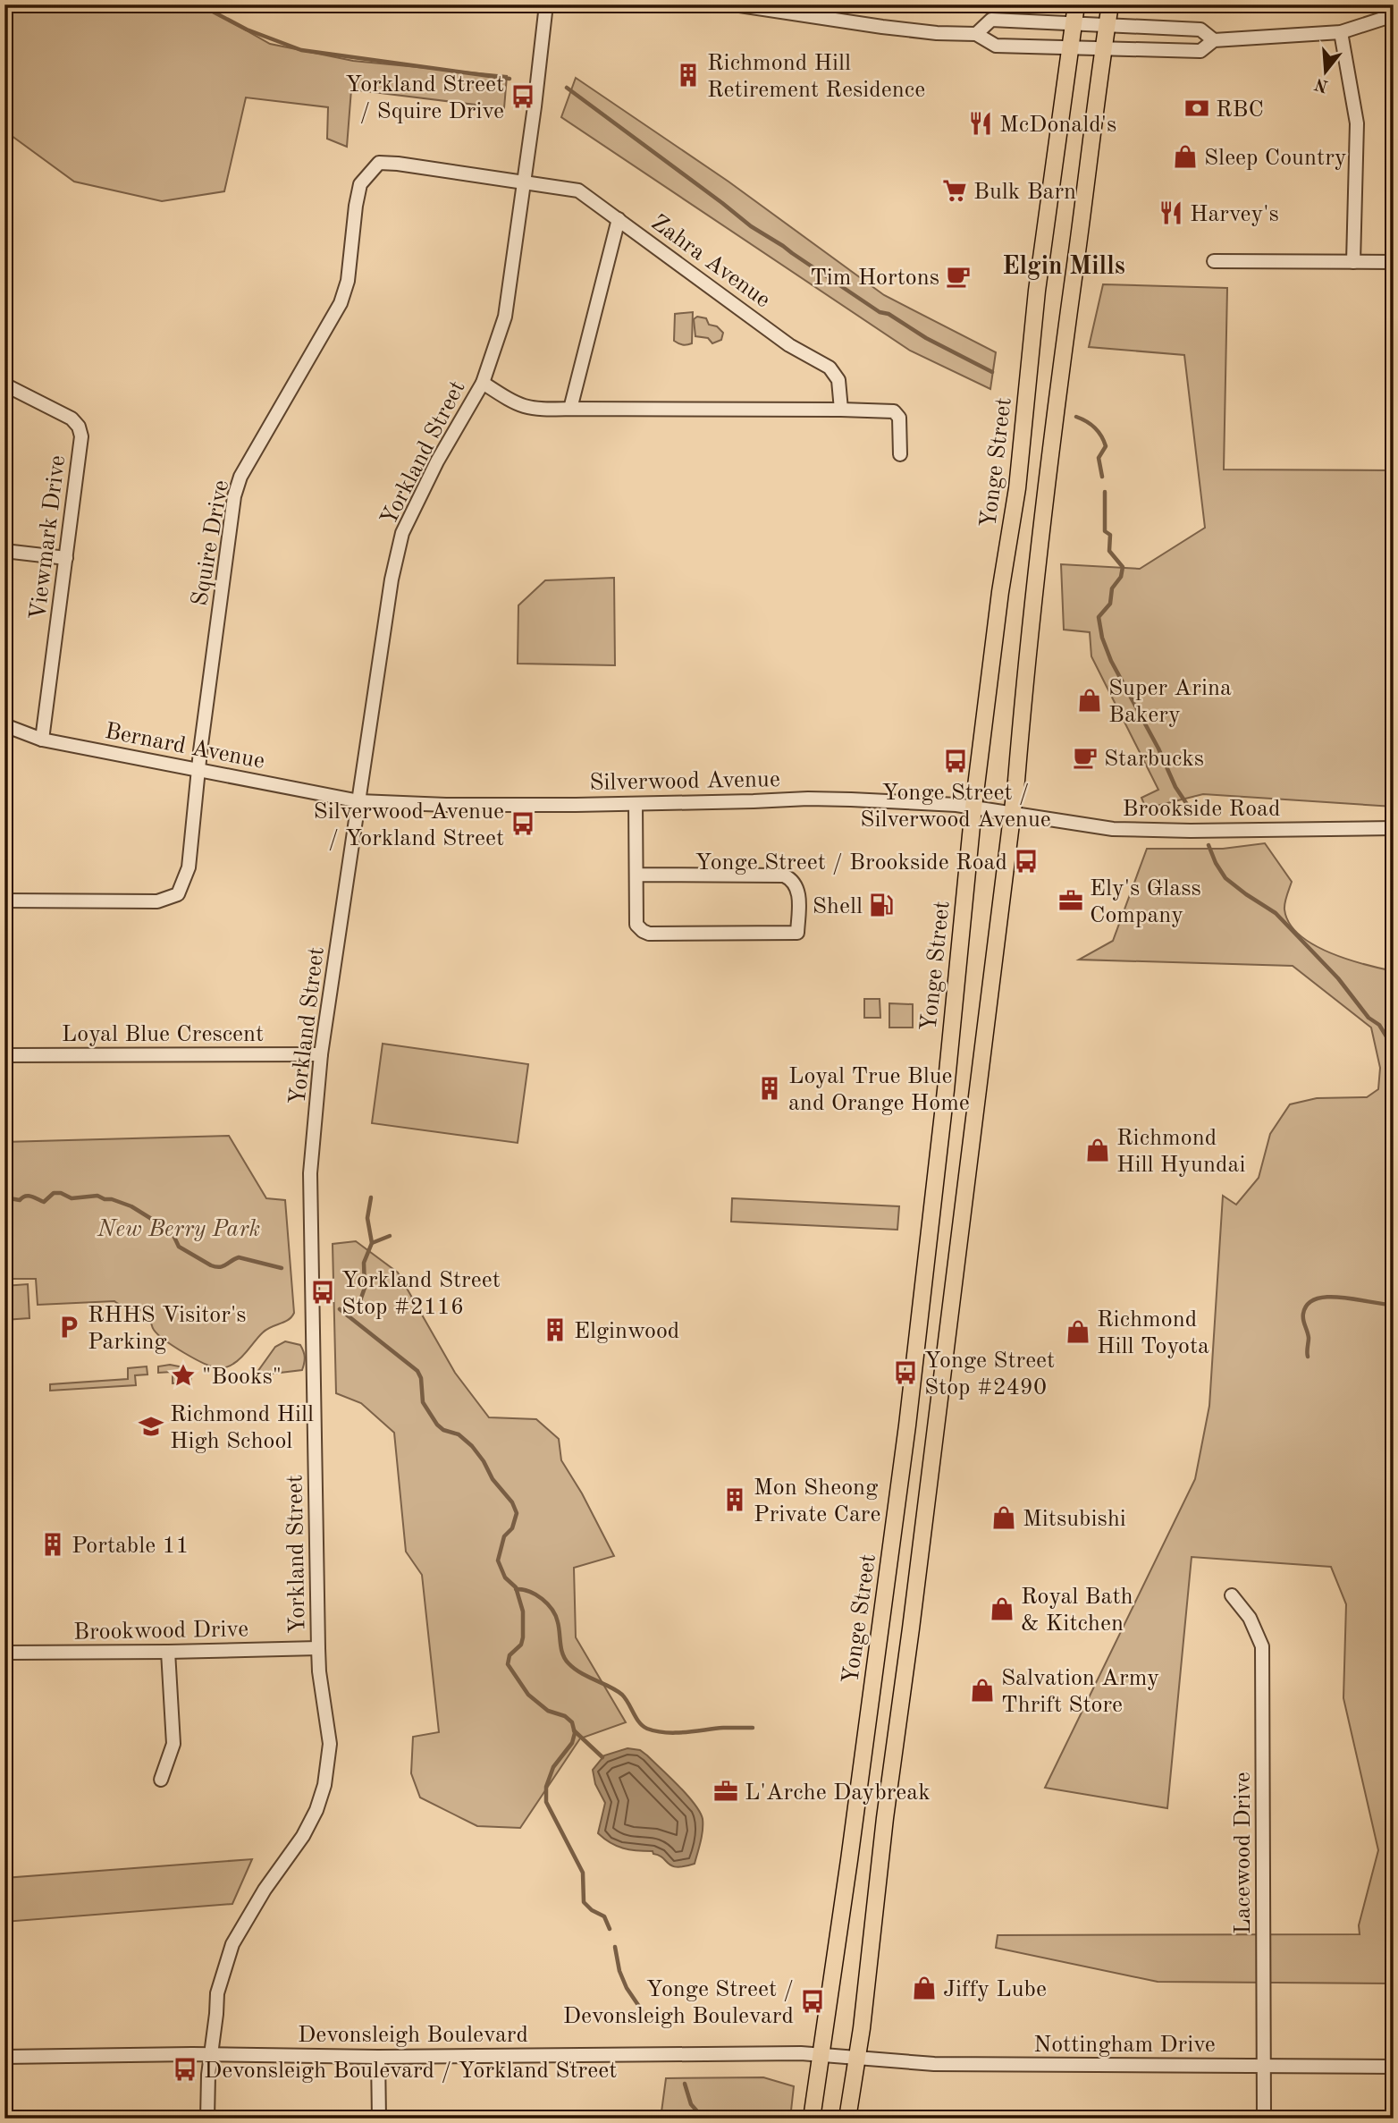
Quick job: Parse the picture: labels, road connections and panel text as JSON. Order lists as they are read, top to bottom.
{
  "streets": {
    "main road": ["Yonge Street"],
    "street": [
      "Zahra Avenue",
      "Yorkland Street",
      "Viewmark Drive",
      "Squire Drive",
      "Bernard Avenue",
      "Silverwood Avenue",
      "Brookside Road",
      "Loyal Blue Crescent",
      "Brookwood Drive",
      "Lacewood Drive",
      "Devonsleigh Boulevard",
      "Nottingham Drive"
    ]
  },
  "crossings": [
    ["Zahra Avenue", "Yorkland Street"],
    ["Zahra Avenue", "Squire Drive"],
    ["Yorkland Street", "Squire Drive"],
    ["Yorkland Street", "Bernard Avenue"],
    ["Yorkland Street", "Silverwood Avenue"],
    ["Yorkland Street", "Loyal Blue Crescent"],
    ["Yorkland Street", "Brookwood Drive"],
    ["Yorkland Street", "Devonsleigh Boulevard"],
    ["Yonge Street", "Silverwood Avenue"],
    ["Yonge Street", "Devonsleigh Boulevard"],
    ["Viewmark Drive", "Bernard Avenue"],
    ["Squire Drive", "Bernard Avenue"],
    ["Bernard Avenue", "Silverwood Avenue"],
    ["Silverwood Avenue", "Brookside Road"],
    ["Lacewood Drive", "Nottingham Drive"],
    ["Devonsleigh Boulevard", "Nottingham Drive"]
  ],
  "districts": ["Elgin Mills"],
  "parks": ["New Berry Park"],
  "places": {
    "building": [
      "Richmond Hill Retirement Residence",
      "Loyal True Blue and Orange Home",
      "Elginwood",
      "Mon Sheong Private Care",
      "Portable 11"
    ],
    "bus stop": [
      "Yorkland Street / Squire Drive",
      "Yonge Street / Silverwood Avenue",
      "Silverwood Avenue / Yorkland Street",
      "Yonge Street / Brookside Road",
      "Yorkland Street Stop #2116",
      "Yonge Street Stop #2490",
      "Yonge Street / Devonsleigh Boulevard",
      "Devonsleigh Boulevard / Yorkland Street"
    ],
    "bank": ["RBC"],
    "restaurant": ["McDonald's", "Harvey's"],
    "shop": [
      "Sleep Country",
      "Super Arina Bakery",
      "Richmond Hill Hyundai",
      "Richmond Hill Toyota",
      "Mitsubishi",
      "Royal Bath & Kitchen",
      "Salvation Army Thrift Store",
      "Jiffy Lube"
    ],
    "supermarket": ["Bulk Barn"],
    "cafe": ["Tim Hortons", "Starbucks"],
    "office": ["Ely's Glass Company", "L'Arche Daybreak"],
    "fuel station": ["Shell"],
    "parking": ["RHHS Visitor's Parking"],
    "place": ["\"Books\""],
    "school or university": ["Richmond Hill High School"]
  },
  "north": "bottom"
}
